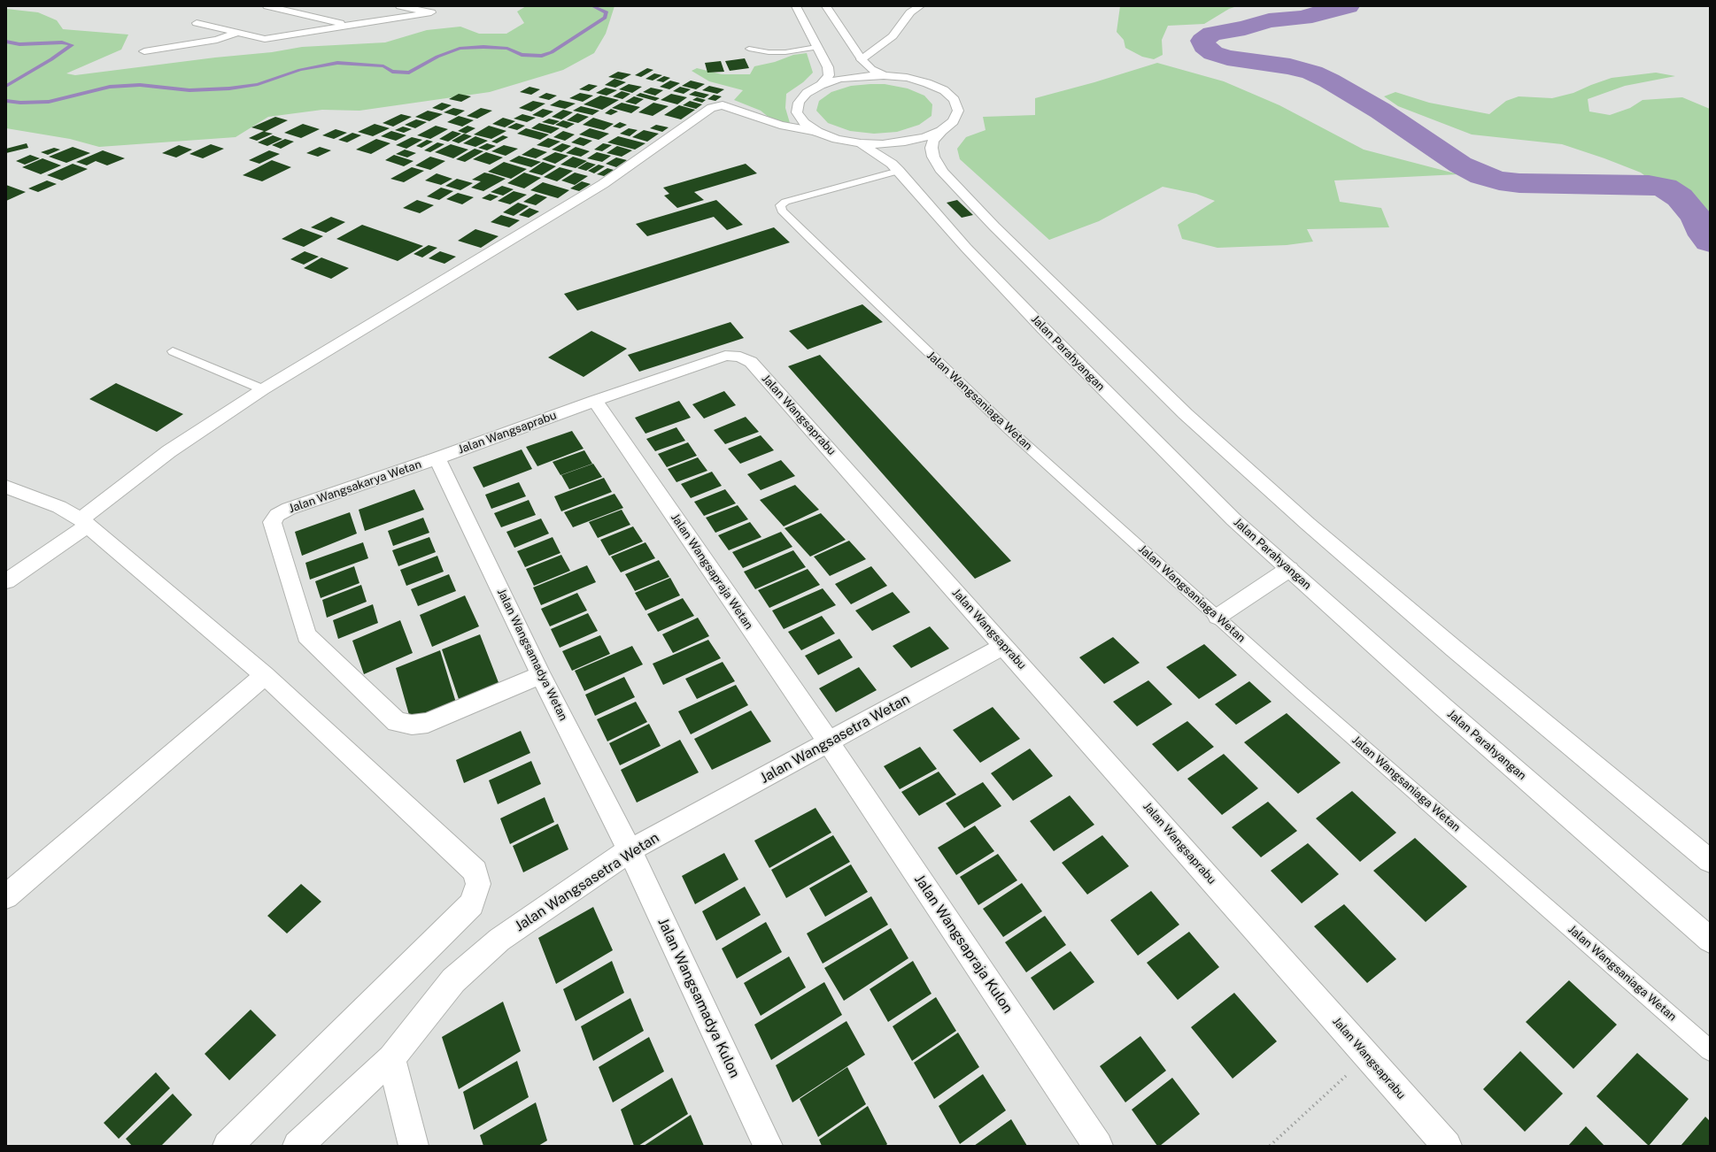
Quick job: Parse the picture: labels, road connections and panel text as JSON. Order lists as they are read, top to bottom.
{
  "streets": {
    "street": [
      "Jalan Parahyangan",
      "Jalan Wangsaprabu",
      "Jalan Wangsakarya Wetan",
      "Jalan Wangsapraja Wetan",
      "Jalan Wangsamadya Wetan",
      "Jalan Wangsasetra Wetan",
      "Jalan Wangsapraja Kulon",
      "Jalan Wangsamadya Kulon"
    ],
    "lane": ["Jalan Wangsaniaga Wetan"]
  },
  "crossings": [
    ["Jalan Parahyangan", "Jalan Wangsaniaga Wetan"],
    ["Jalan Wangsaprabu", "Jalan Wangsakarya Wetan"],
    ["Jalan Wangsaprabu", "Jalan Wangsapraja Wetan"],
    ["Jalan Wangsaprabu", "Jalan Wangsamadya Wetan"],
    ["Jalan Wangsaprabu", "Jalan Wangsasetra Wetan"],
    ["Jalan Wangsakarya Wetan", "Jalan Wangsamadya Wetan"],
    ["Jalan Wangsapraja Wetan", "Jalan Wangsasetra Wetan"],
    ["Jalan Wangsapraja Wetan", "Jalan Wangsapraja Kulon"],
    ["Jalan Wangsamadya Wetan", "Jalan Wangsasetra Wetan"],
    ["Jalan Wangsamadya Wetan", "Jalan Wangsamadya Kulon"],
    ["Jalan Wangsasetra Wetan", "Jalan Wangsapraja Kulon"],
    ["Jalan Wangsasetra Wetan", "Jalan Wangsamadya Kulon"]
  ]
}
